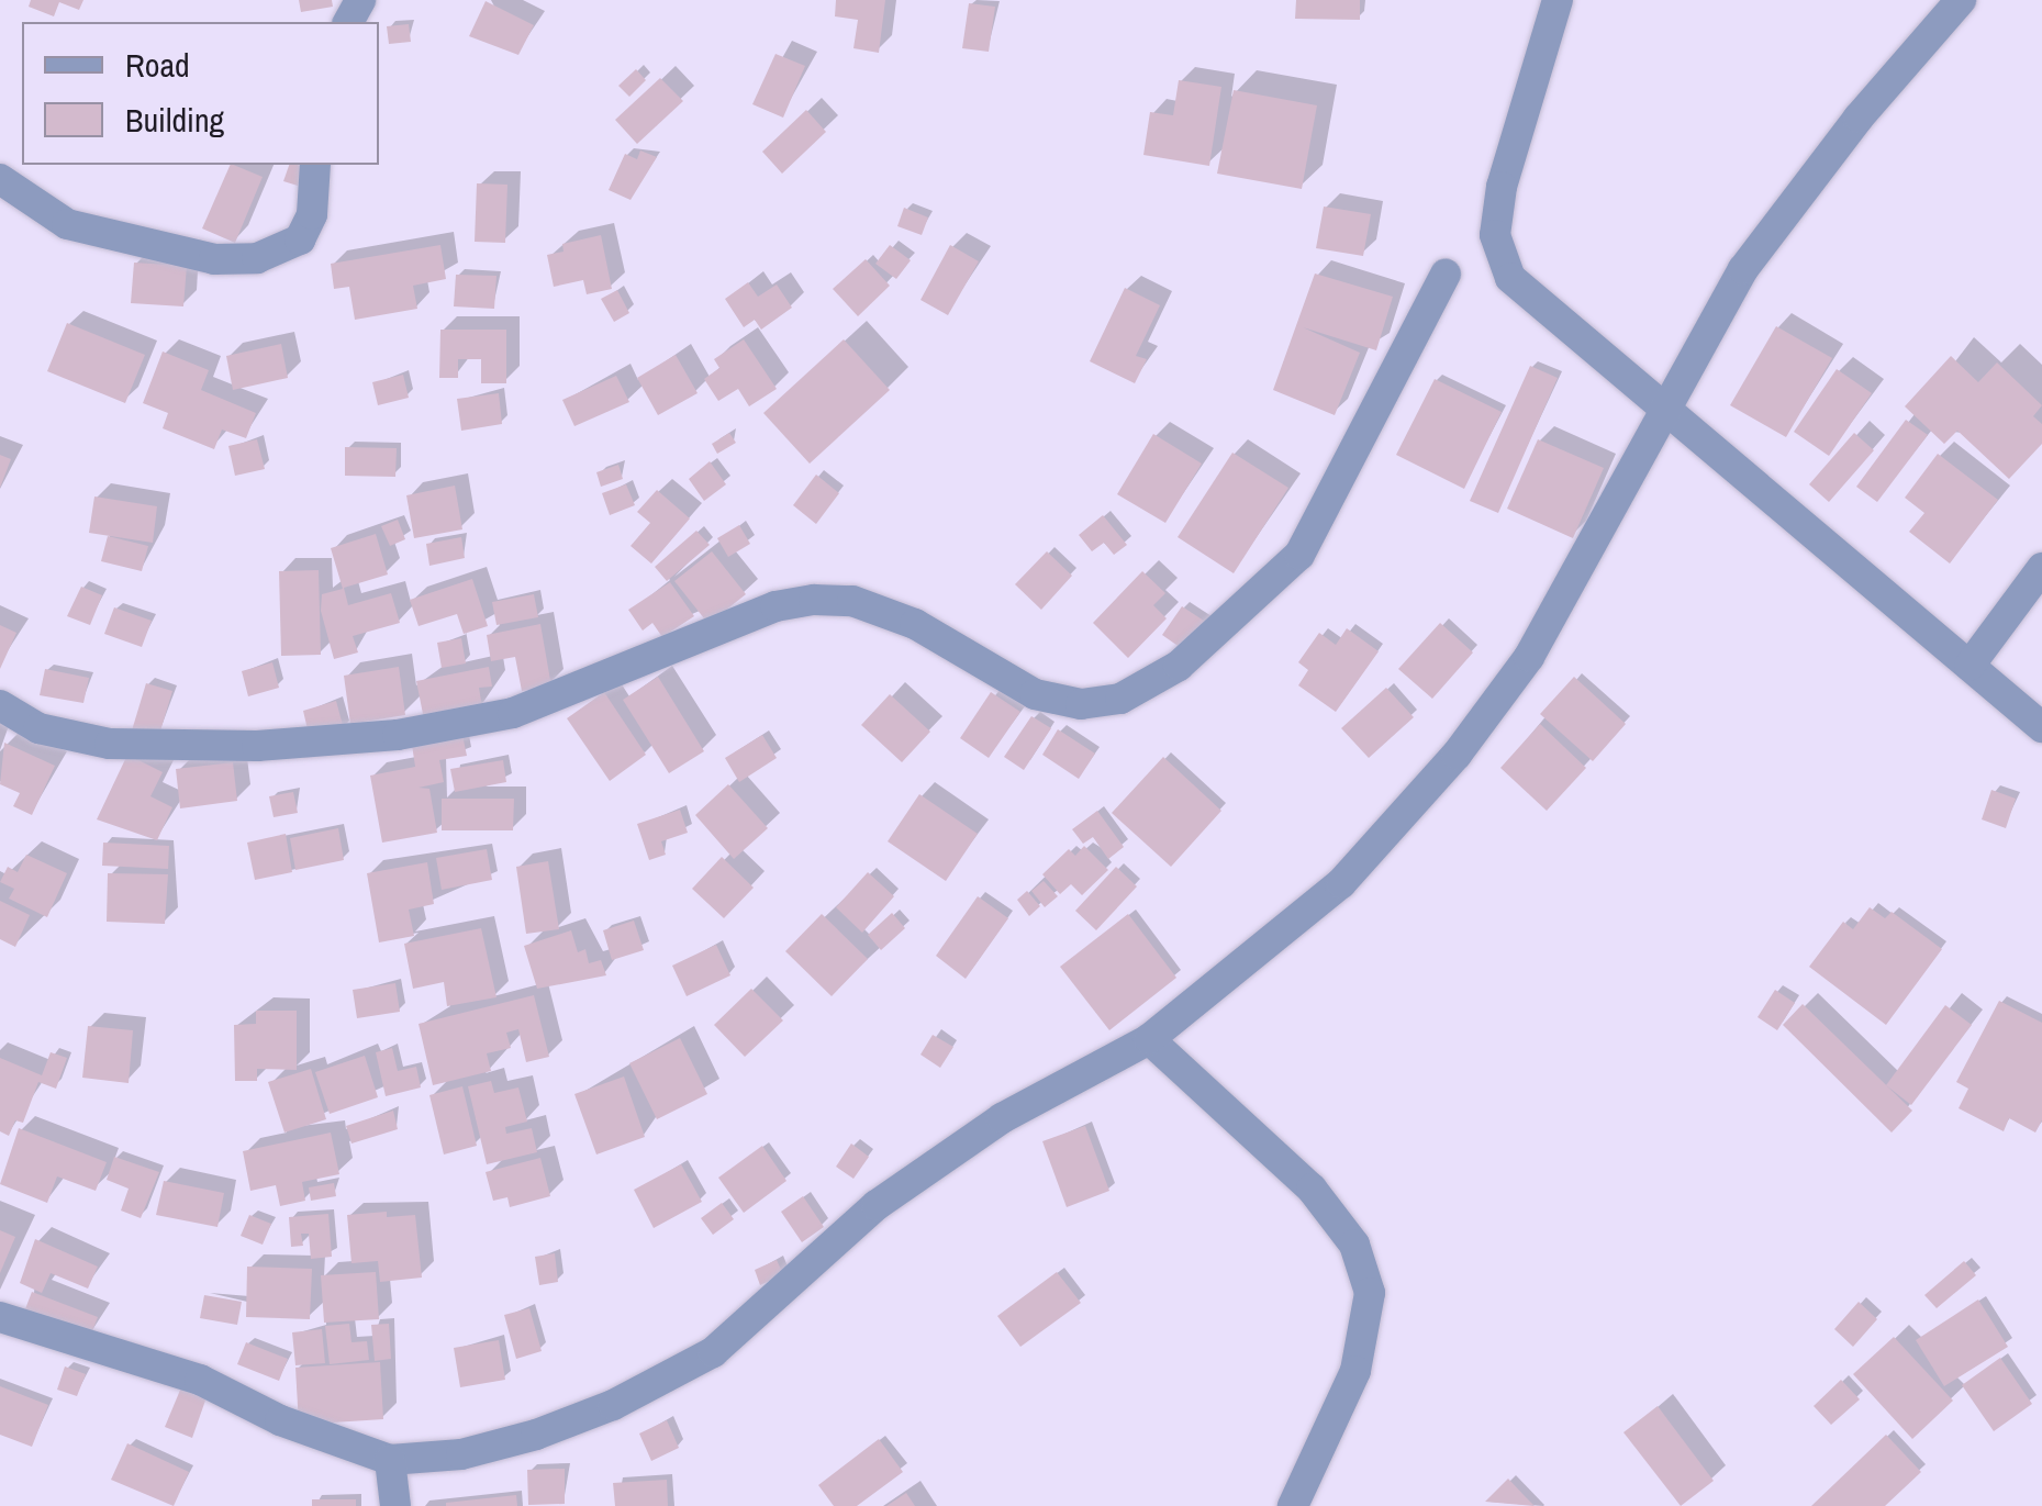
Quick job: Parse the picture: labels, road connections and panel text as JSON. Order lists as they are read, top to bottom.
{
  "legend": ["Road", "Building"]
}
